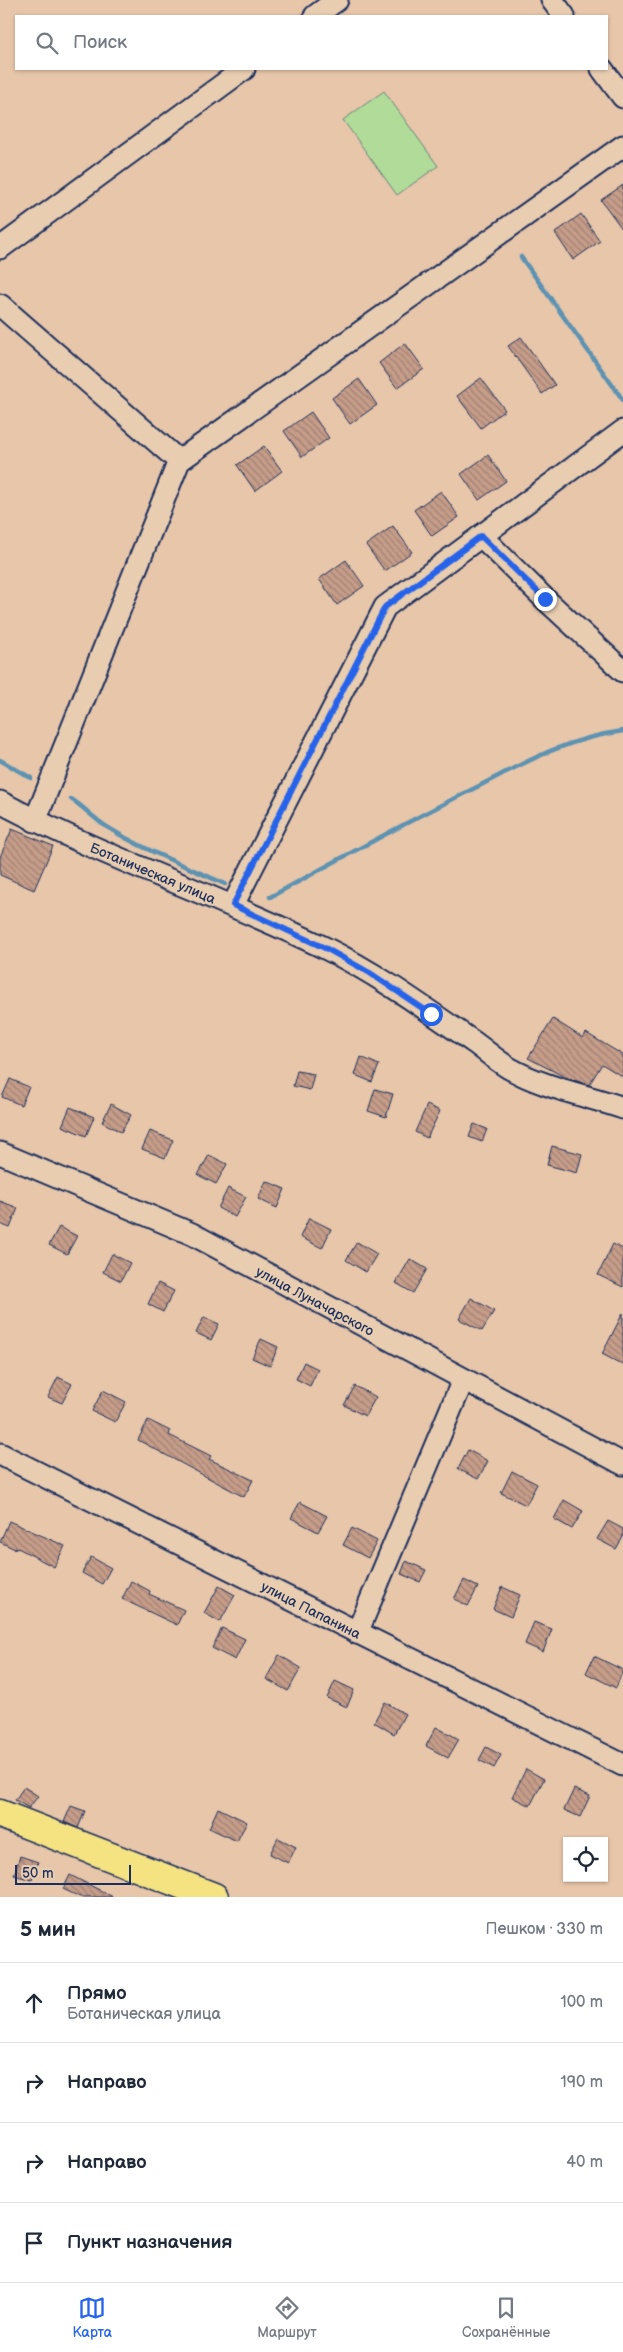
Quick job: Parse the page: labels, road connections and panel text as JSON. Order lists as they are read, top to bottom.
{
  "streets": {
    "street": ["Ботаническая улица", "улица Луначарского", "улица Папанина"]
  },
  "scale_bar": "50 m",
  "page": {
    "search": "Поиск",
    "scale": "50 m",
    "heading": ["5 мин", "Пешком · 330 m"],
    "list": [
      ["Прямо", "Ботаническая улица", "100 m"],
      ["Направо", "190 m"],
      ["Направо", "40 m"],
      "Пункт назначения"
    ],
    "nav": ["Карта", "Маршрут", "Сохранённые"]
  }
}
